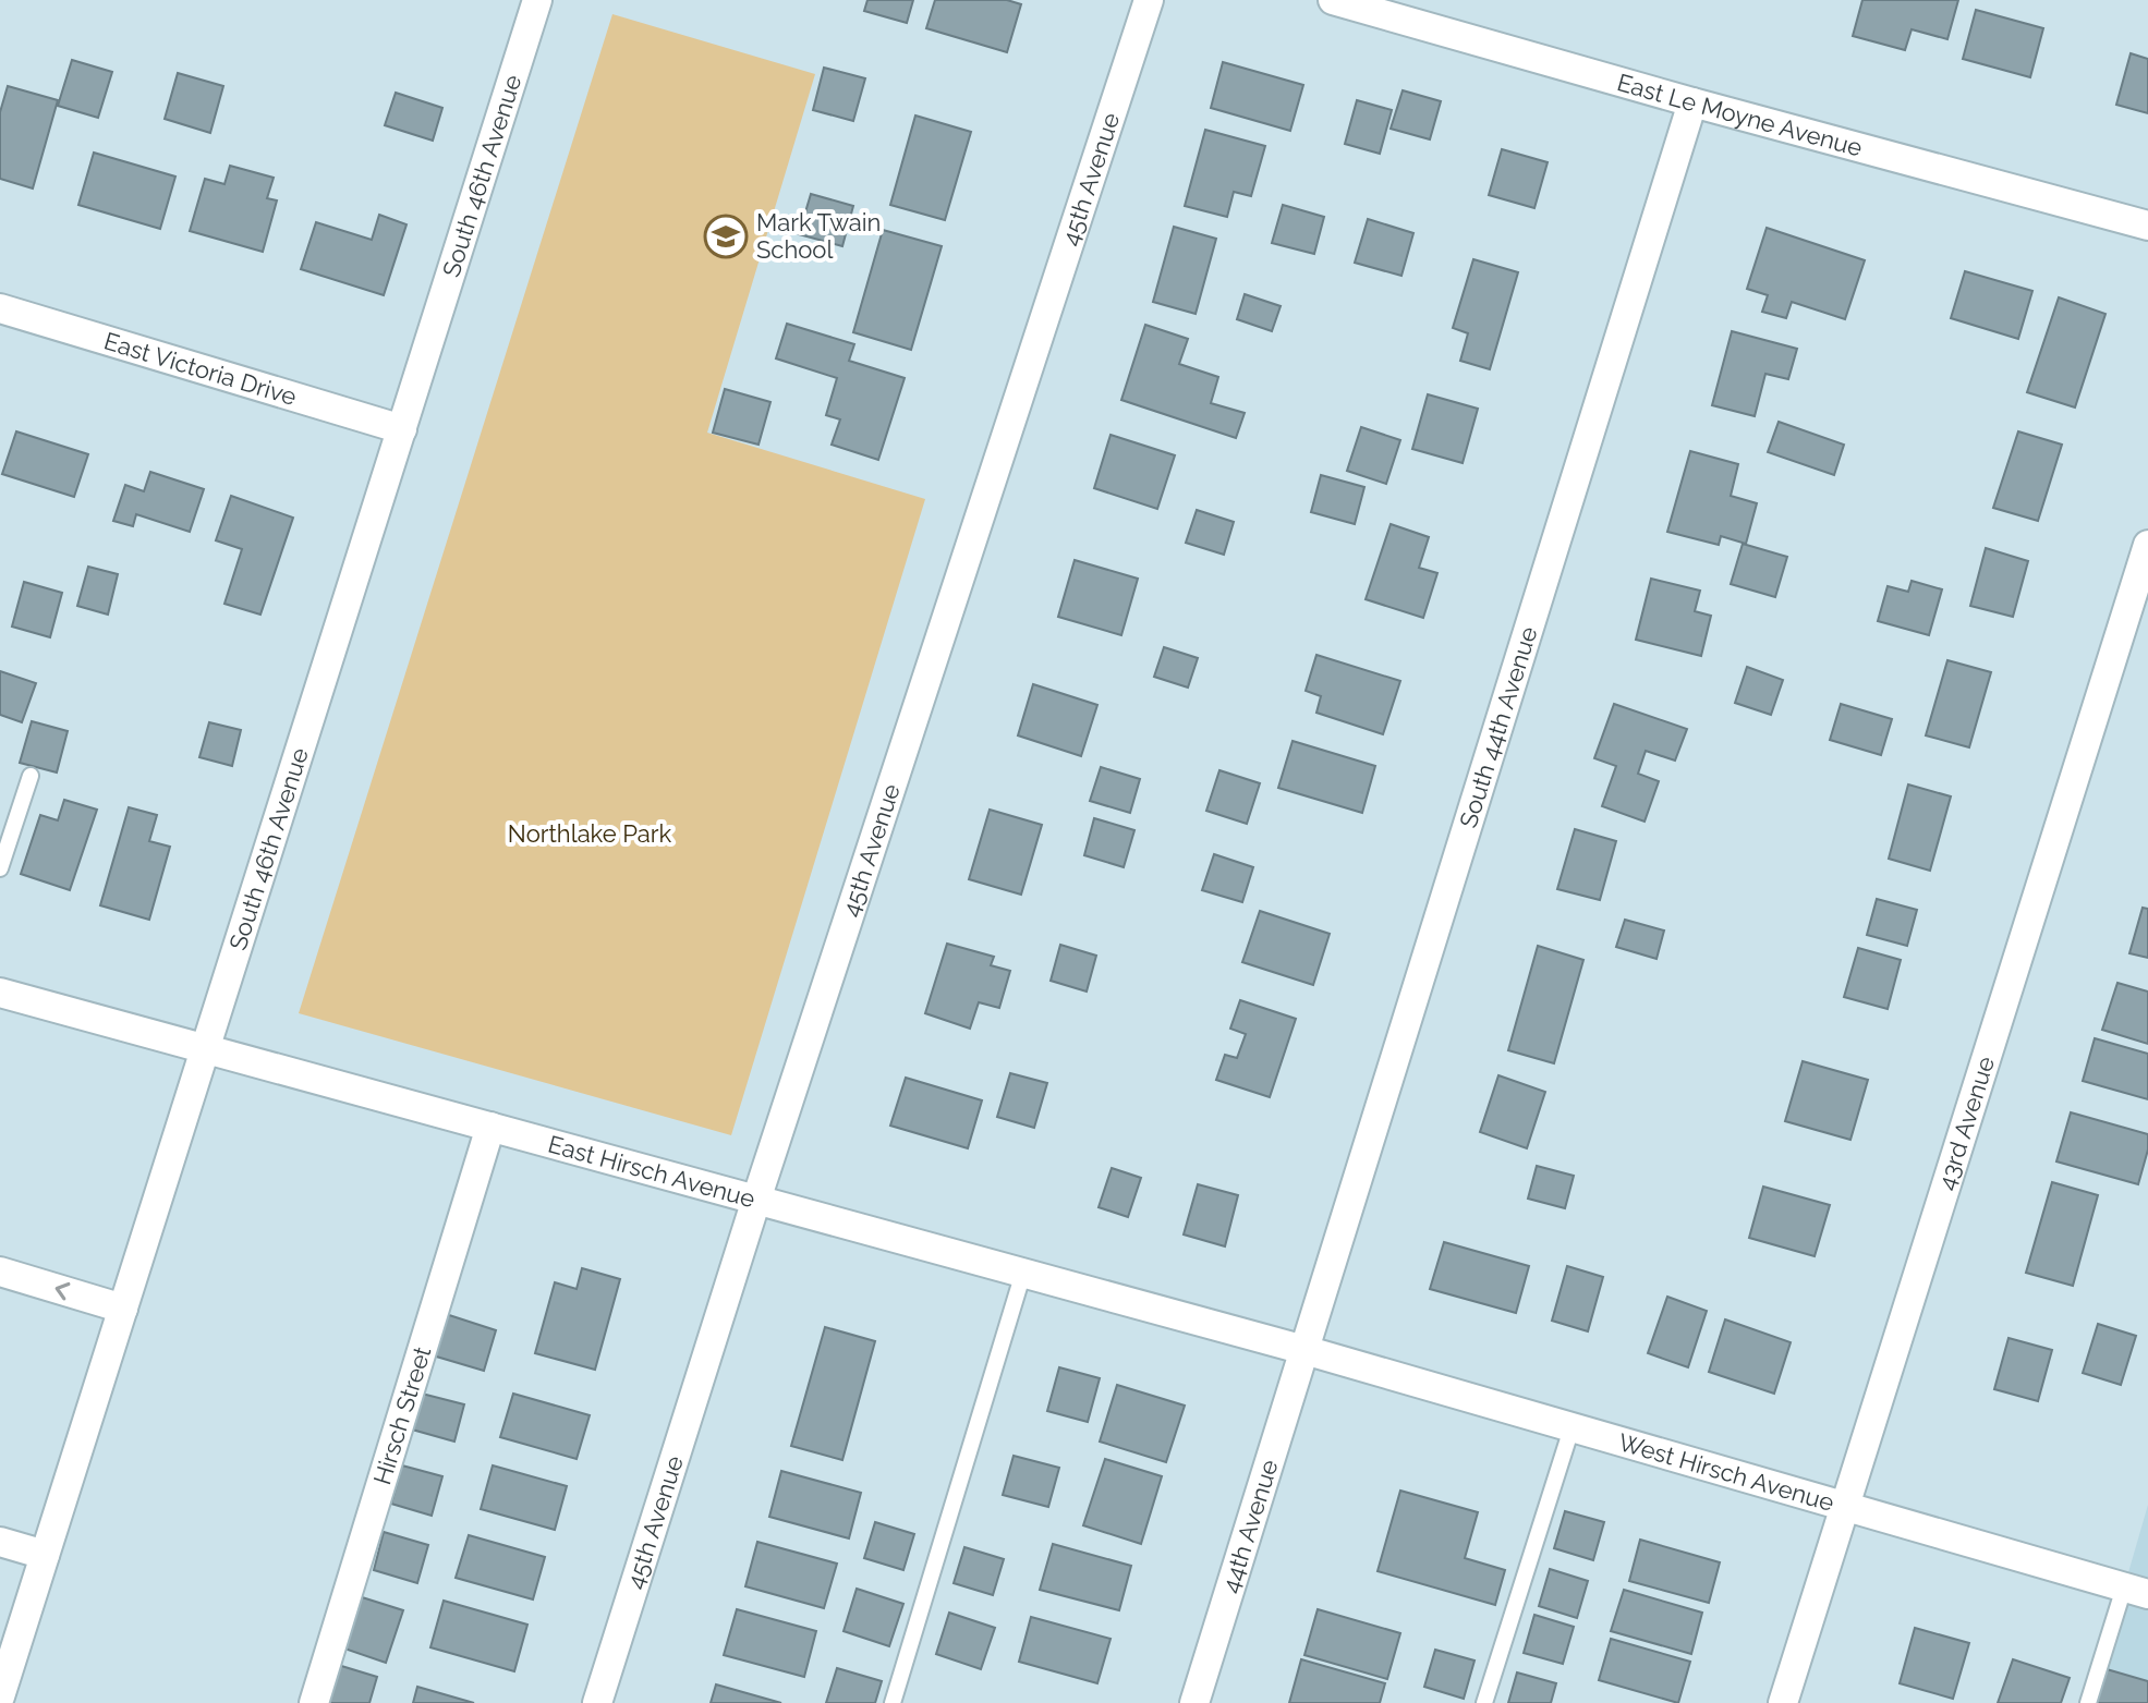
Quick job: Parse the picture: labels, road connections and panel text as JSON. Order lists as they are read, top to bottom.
{
  "streets": {
    "street": [
      "East Le Moyne Avenue",
      "South 46th Avenue",
      "45th Avenue",
      "East Victoria Drive",
      "South 44th Avenue",
      "43rd Avenue",
      "East Hirsch Avenue",
      "Hirsch Street",
      "West Hirsch Avenue",
      "44th Avenue"
    ]
  },
  "crossings": [
    ["East Le Moyne Avenue", "South 44th Avenue"],
    ["South 46th Avenue", "East Victoria Drive"],
    ["South 46th Avenue", "East Hirsch Avenue"],
    ["45th Avenue", "East Hirsch Avenue"],
    ["South 44th Avenue", "East Hirsch Avenue"],
    ["South 44th Avenue", "West Hirsch Avenue"],
    ["South 44th Avenue", "44th Avenue"],
    ["43rd Avenue", "West Hirsch Avenue"],
    ["East Hirsch Avenue", "Hirsch Street"],
    ["East Hirsch Avenue", "West Hirsch Avenue"],
    ["East Hirsch Avenue", "44th Avenue"],
    ["West Hirsch Avenue", "44th Avenue"]
  ],
  "parks": ["Northlake Park"],
  "places": {
    "school or university": ["Mark Twain School"]
  }
}
